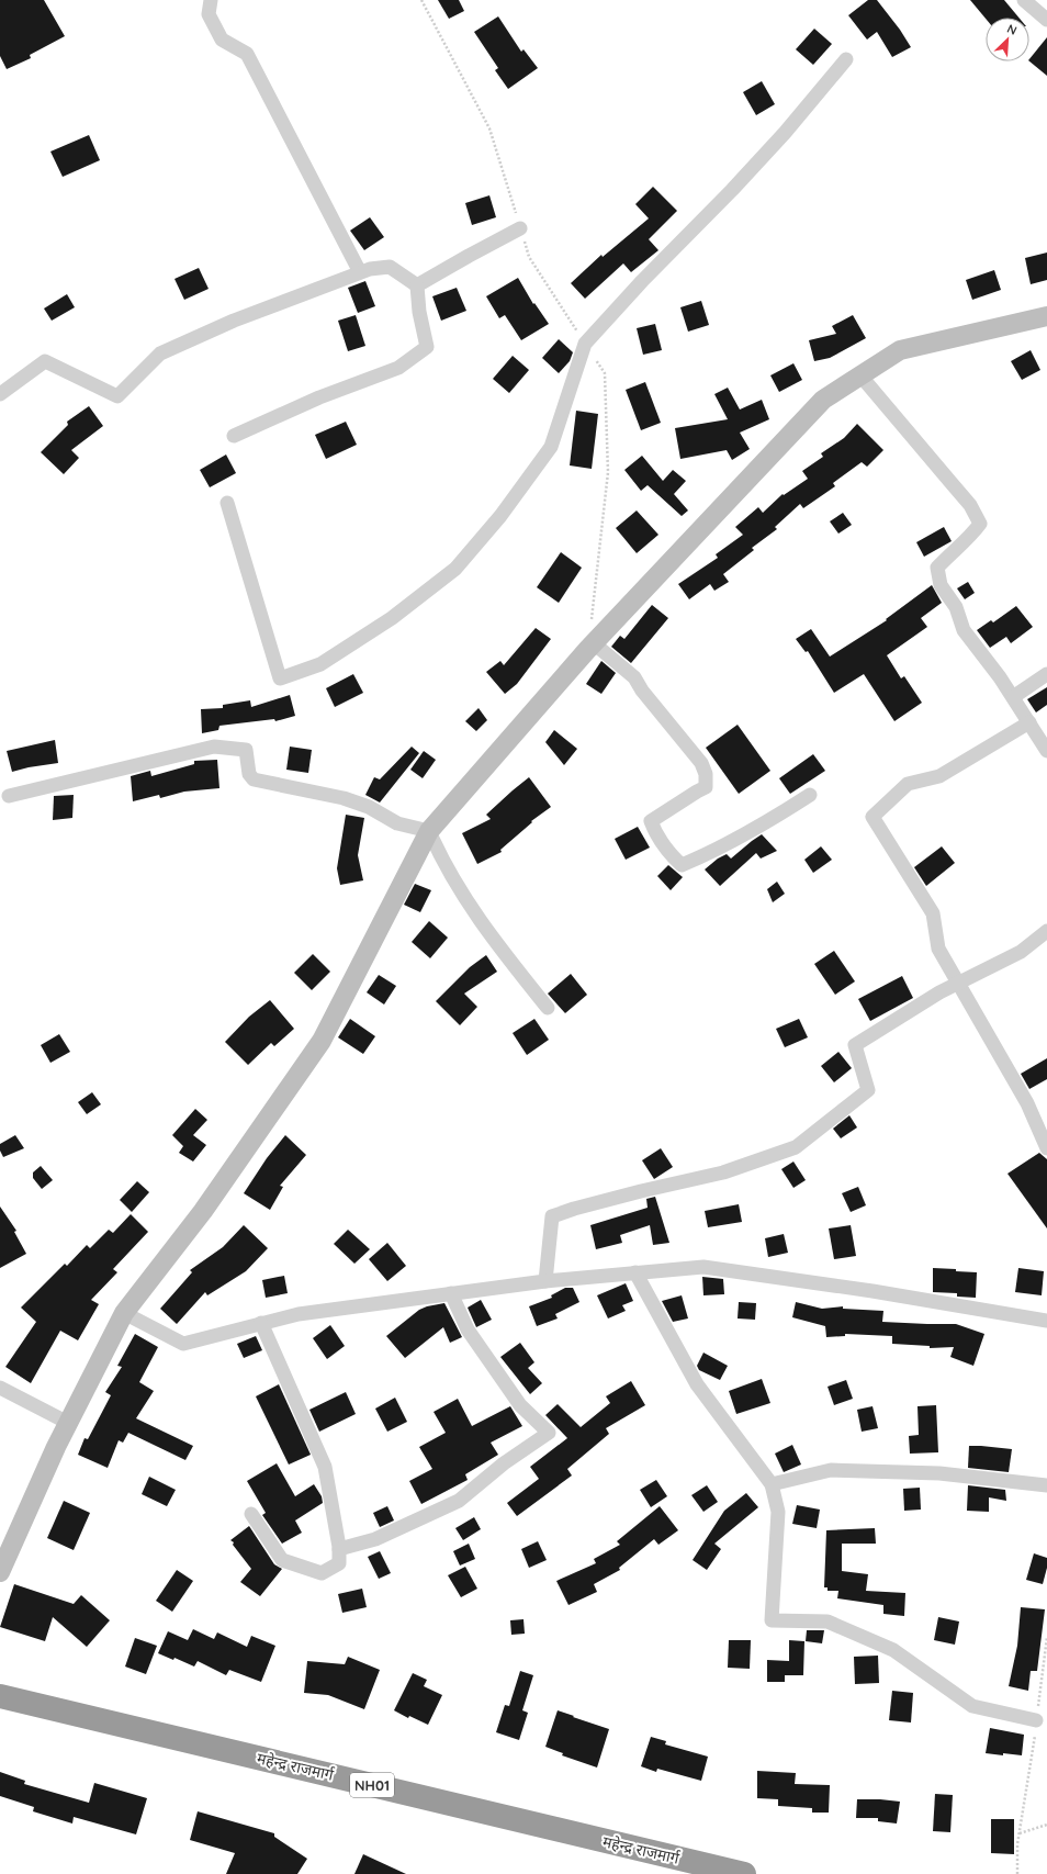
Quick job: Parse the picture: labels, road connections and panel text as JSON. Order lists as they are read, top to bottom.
{
  "streets": {
    "highway": ["महेन्द्र राजमार्ग", "NH01"]
  },
  "north": "top right"
}
